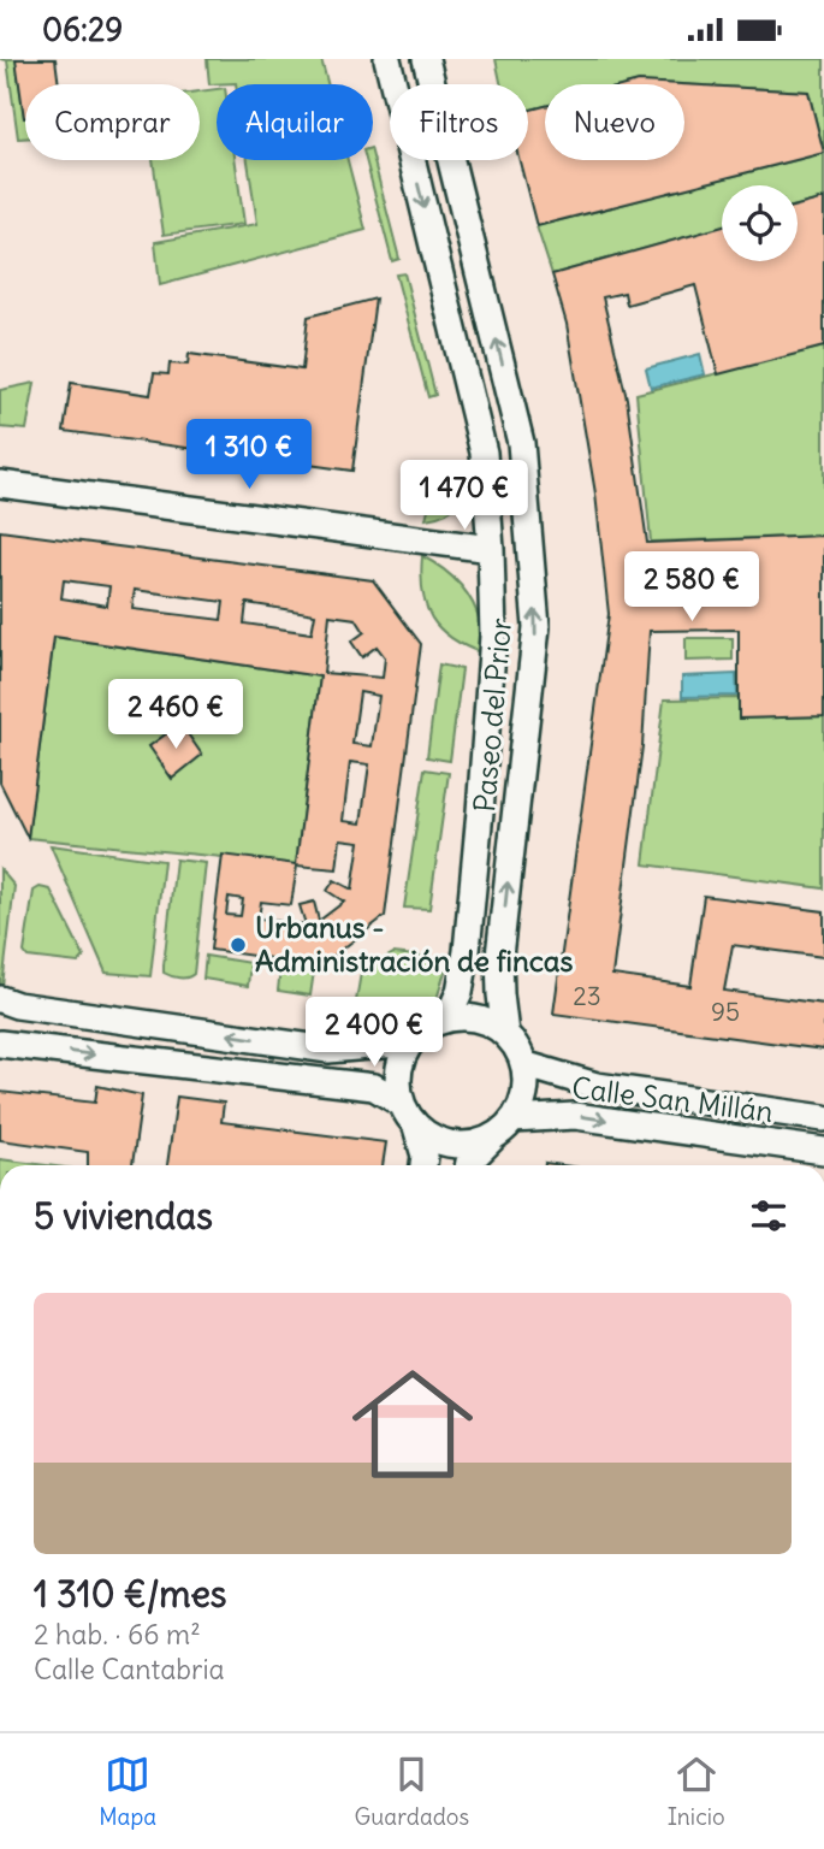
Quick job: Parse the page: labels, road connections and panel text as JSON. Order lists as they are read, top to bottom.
{
  "streets": {
    "street": ["Paseo del Prior", "Calle San Millán"]
  },
  "crossings": [
    ["Paseo del Prior", "Calle San Millán"]
  ],
  "places": ["Urbanus - Administración de fincas"],
  "house_numbers": ["23", "95"],
  "page": {
    "status": "06:29",
    "chip": [
      "Comprar",
      "Alquilar",
      "Filtros",
      "Nuevo"
    ],
    "price": [
      "1 310 €",
      "1 470 €",
      "2 580 €",
      "2 460 €",
      "2 400 €"
    ],
    "heading": "5 viviendas",
    "list": [
      {
        "name": "1 310 €/mes",
        "note": "2 hab. · 66 m² · Calle Cantabria"
      }
    ],
    "tabs": ["Mapa", "Guardados", "Inicio"]
  }
}
